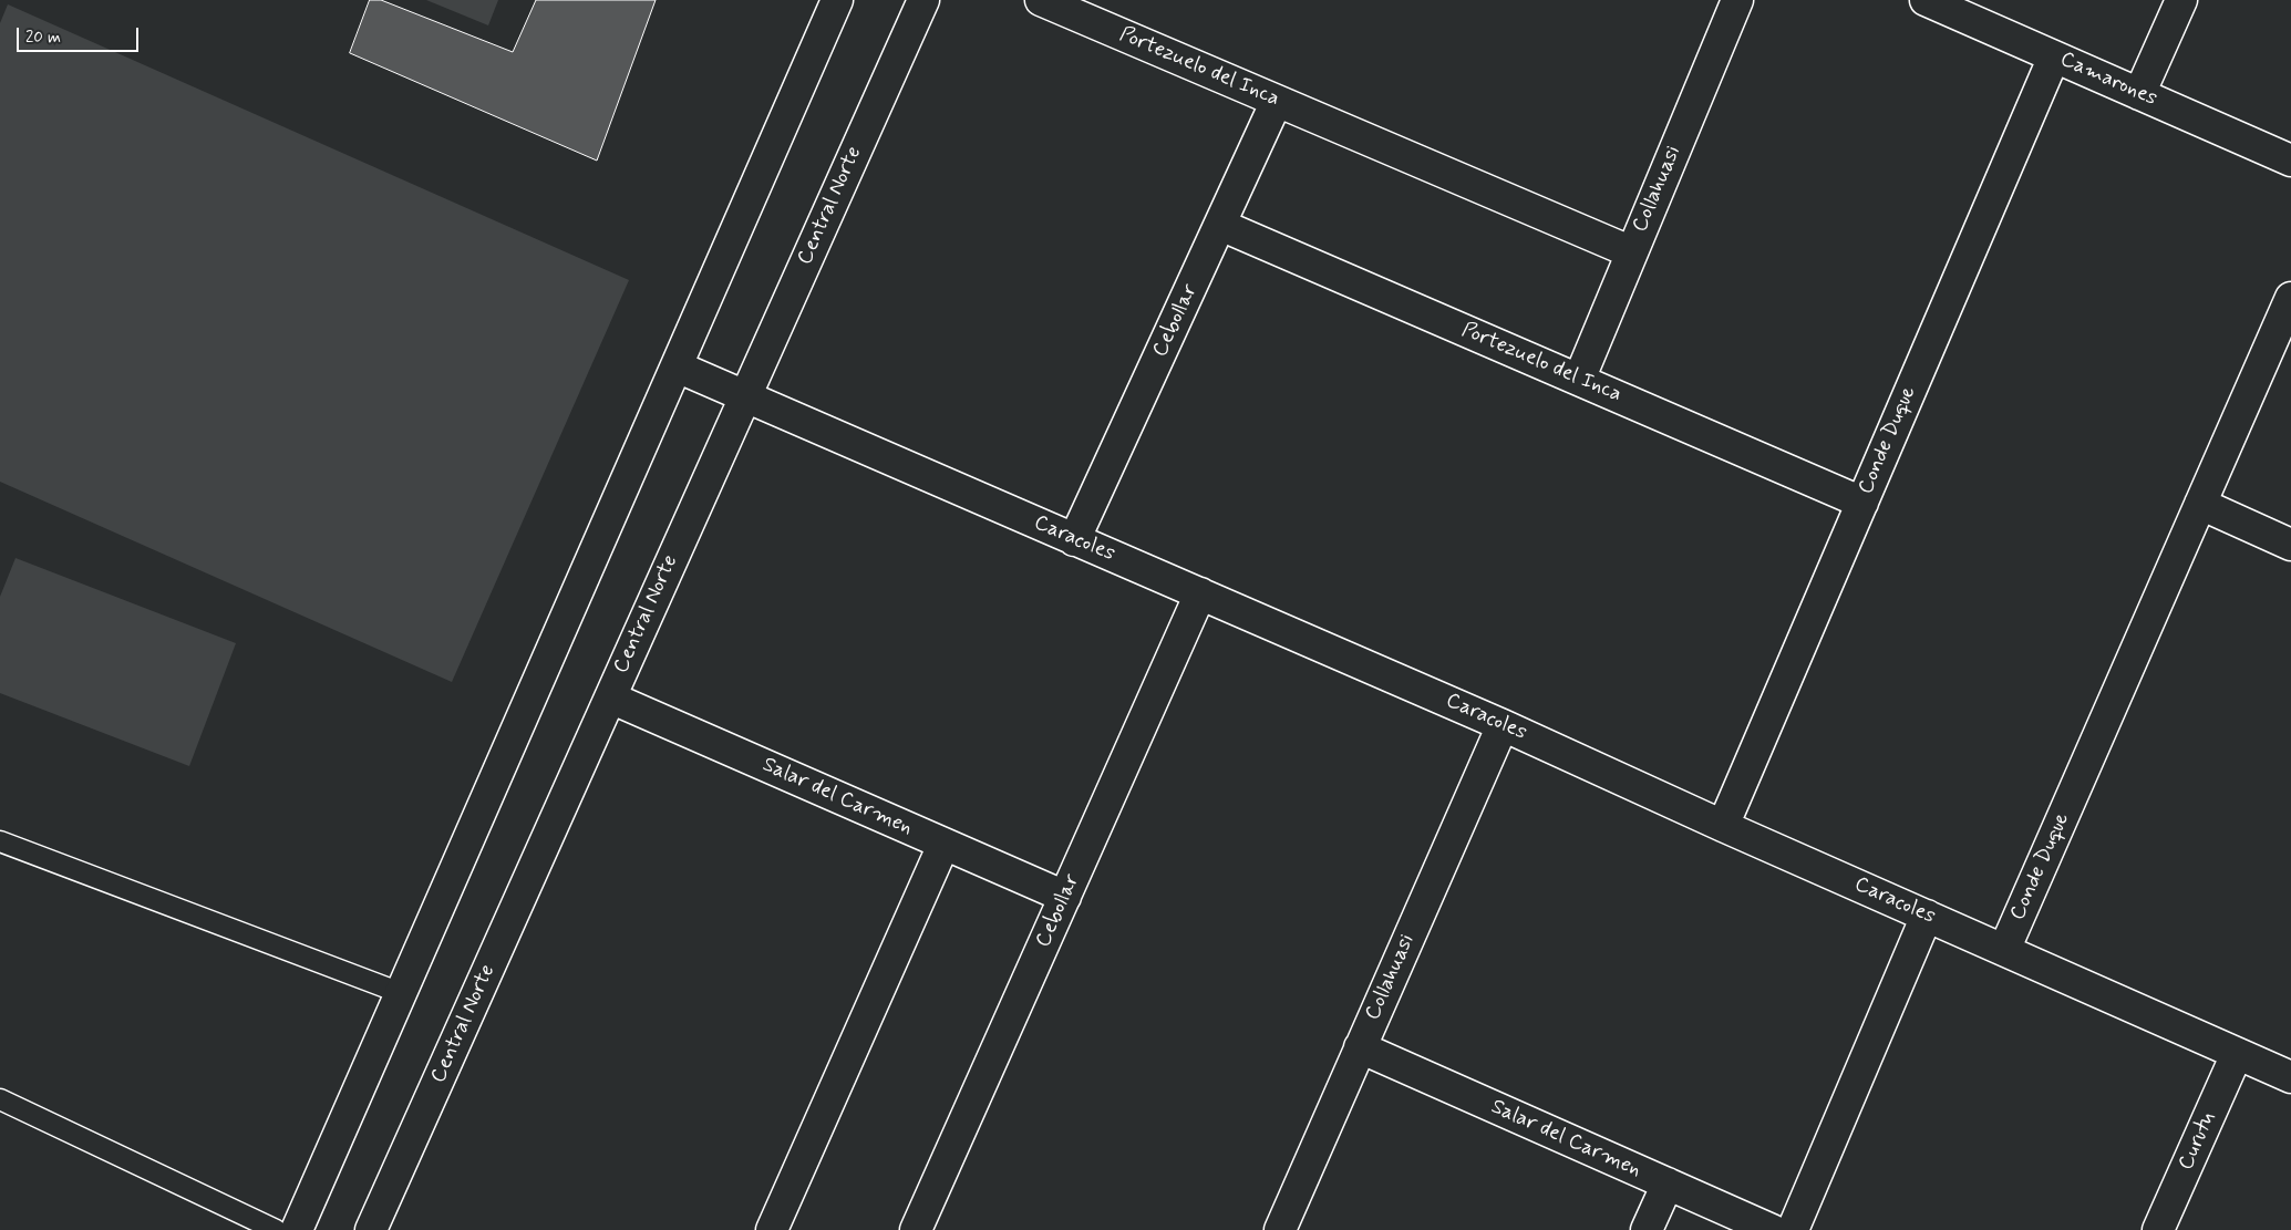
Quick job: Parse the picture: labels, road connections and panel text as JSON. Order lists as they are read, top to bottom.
{
  "streets": {
    "street": [
      "Portezuelo del Inca",
      "Camarones",
      "Collahuasi",
      "Central Norte",
      "Cebollar",
      "Conde Duque",
      "Caracoles",
      "Salar del Carmen",
      "Curutu"
    ]
  },
  "crossings": [
    ["Portezuelo del Inca", "Collahuasi"],
    ["Portezuelo del Inca", "Cebollar"],
    ["Portezuelo del Inca", "Conde Duque"],
    ["Camarones", "Conde Duque"],
    ["Collahuasi", "Caracoles"],
    ["Collahuasi", "Salar del Carmen"],
    ["Central Norte", "Caracoles"],
    ["Central Norte", "Salar del Carmen"],
    ["Cebollar", "Caracoles"],
    ["Cebollar", "Salar del Carmen"],
    ["Conde Duque", "Caracoles"],
    ["Caracoles", "Curutu"]
  ],
  "scale_bar": "20 m"
}
